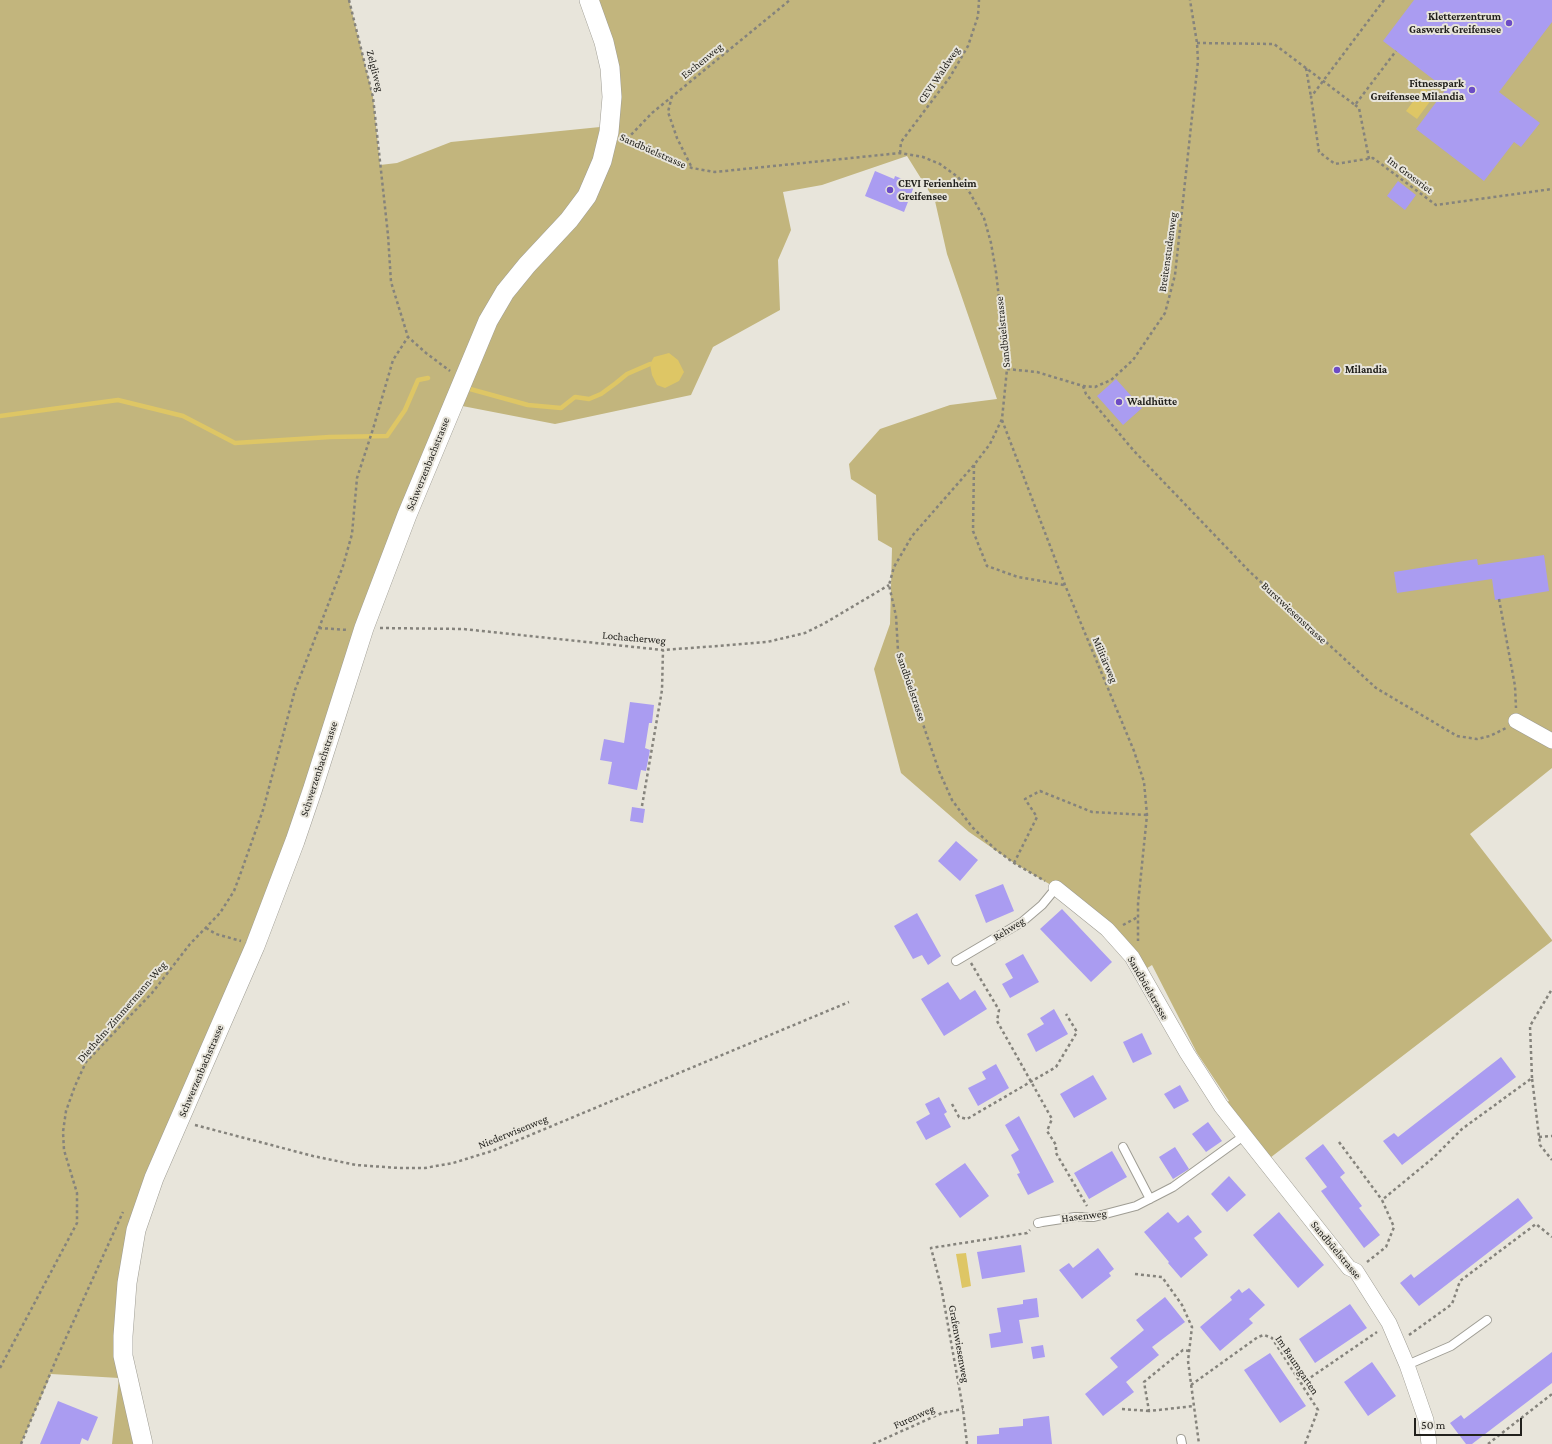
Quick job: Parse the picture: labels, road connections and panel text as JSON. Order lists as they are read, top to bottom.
{
  "streets": {
    "street": ["Sandbüelstrasse", "Schwerzenbachstrasse"],
    "lane": ["Rehweg", "Hasenweg"],
    "path": [
      "Eschenweg",
      "Zelgliweg",
      "CEVI Waldweg",
      "Im Grossriet",
      "Breitenstudenweg",
      "Burstwiesenstrasse",
      "Lochacherweg",
      "Militärweg",
      "Diethelm-Zimmermann-Weg",
      "Niederwisenweg",
      "Grafenwiesenweg",
      "Im Baumgarten",
      "Furenweg"
    ]
  },
  "crossings": [
    ["Eschenweg", "Sandbüelstrasse"],
    ["Zelgliweg", "Diethelm-Zimmermann-Weg"],
    ["CEVI Waldweg", "Sandbüelstrasse"],
    ["Sandbüelstrasse", "Breitenstudenweg"],
    ["Sandbüelstrasse", "Schwerzenbachstrasse"],
    ["Sandbüelstrasse", "Lochacherweg"],
    ["Sandbüelstrasse", "Militärweg"],
    ["Sandbüelstrasse", "Rehweg"],
    ["Sandbüelstrasse", "Hasenweg"],
    ["Breitenstudenweg", "Burstwiesenstrasse"],
    ["Schwerzenbachstrasse", "Lochacherweg"],
    ["Schwerzenbachstrasse", "Niederwisenweg"],
    ["Lochacherweg", "Diethelm-Zimmermann-Weg"],
    ["Hasenweg", "Grafenwiesenweg"],
    ["Grafenwiesenweg", "Furenweg"]
  ],
  "places": [
    "Kletterzentrum Gaswerk Greifensee",
    "Fitnesspark Greifensee Milandia",
    "CEVI Ferienheim Greifensee",
    "Milandia",
    "Waldhütte"
  ],
  "scale_bar": "50 m"
}
